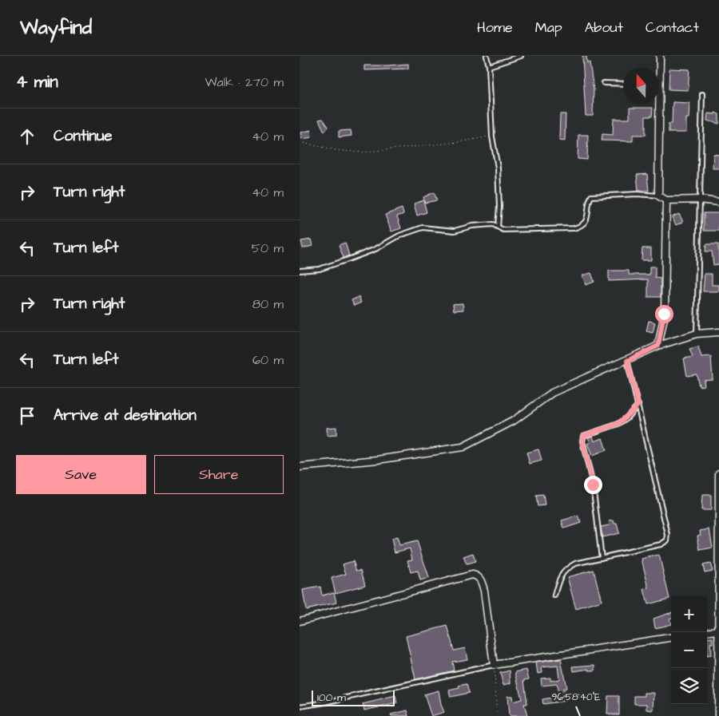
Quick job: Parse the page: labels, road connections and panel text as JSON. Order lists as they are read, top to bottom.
{
  "scale_bar": "100 m",
  "north": "top",
  "page": {
    "header": "Wayfind",
    "nav": [
      "Home",
      "Map",
      "About",
      "Contact"
    ],
    "heading": ["4 min", "Walk · 270 m"],
    "list": [
      ["Continue", "40 m"],
      ["Turn right", "40 m"],
      ["Turn left", "50 m"],
      ["Turn right", "80 m"],
      ["Turn left", "60 m"],
      "Arrive at destination"
    ],
    "buttons": ["Save", "Share"],
    "map_buttons": ["+", "−"],
    "scale": "100 m"
  },
  "coordinates": ["96°58'40\"E"]
}
